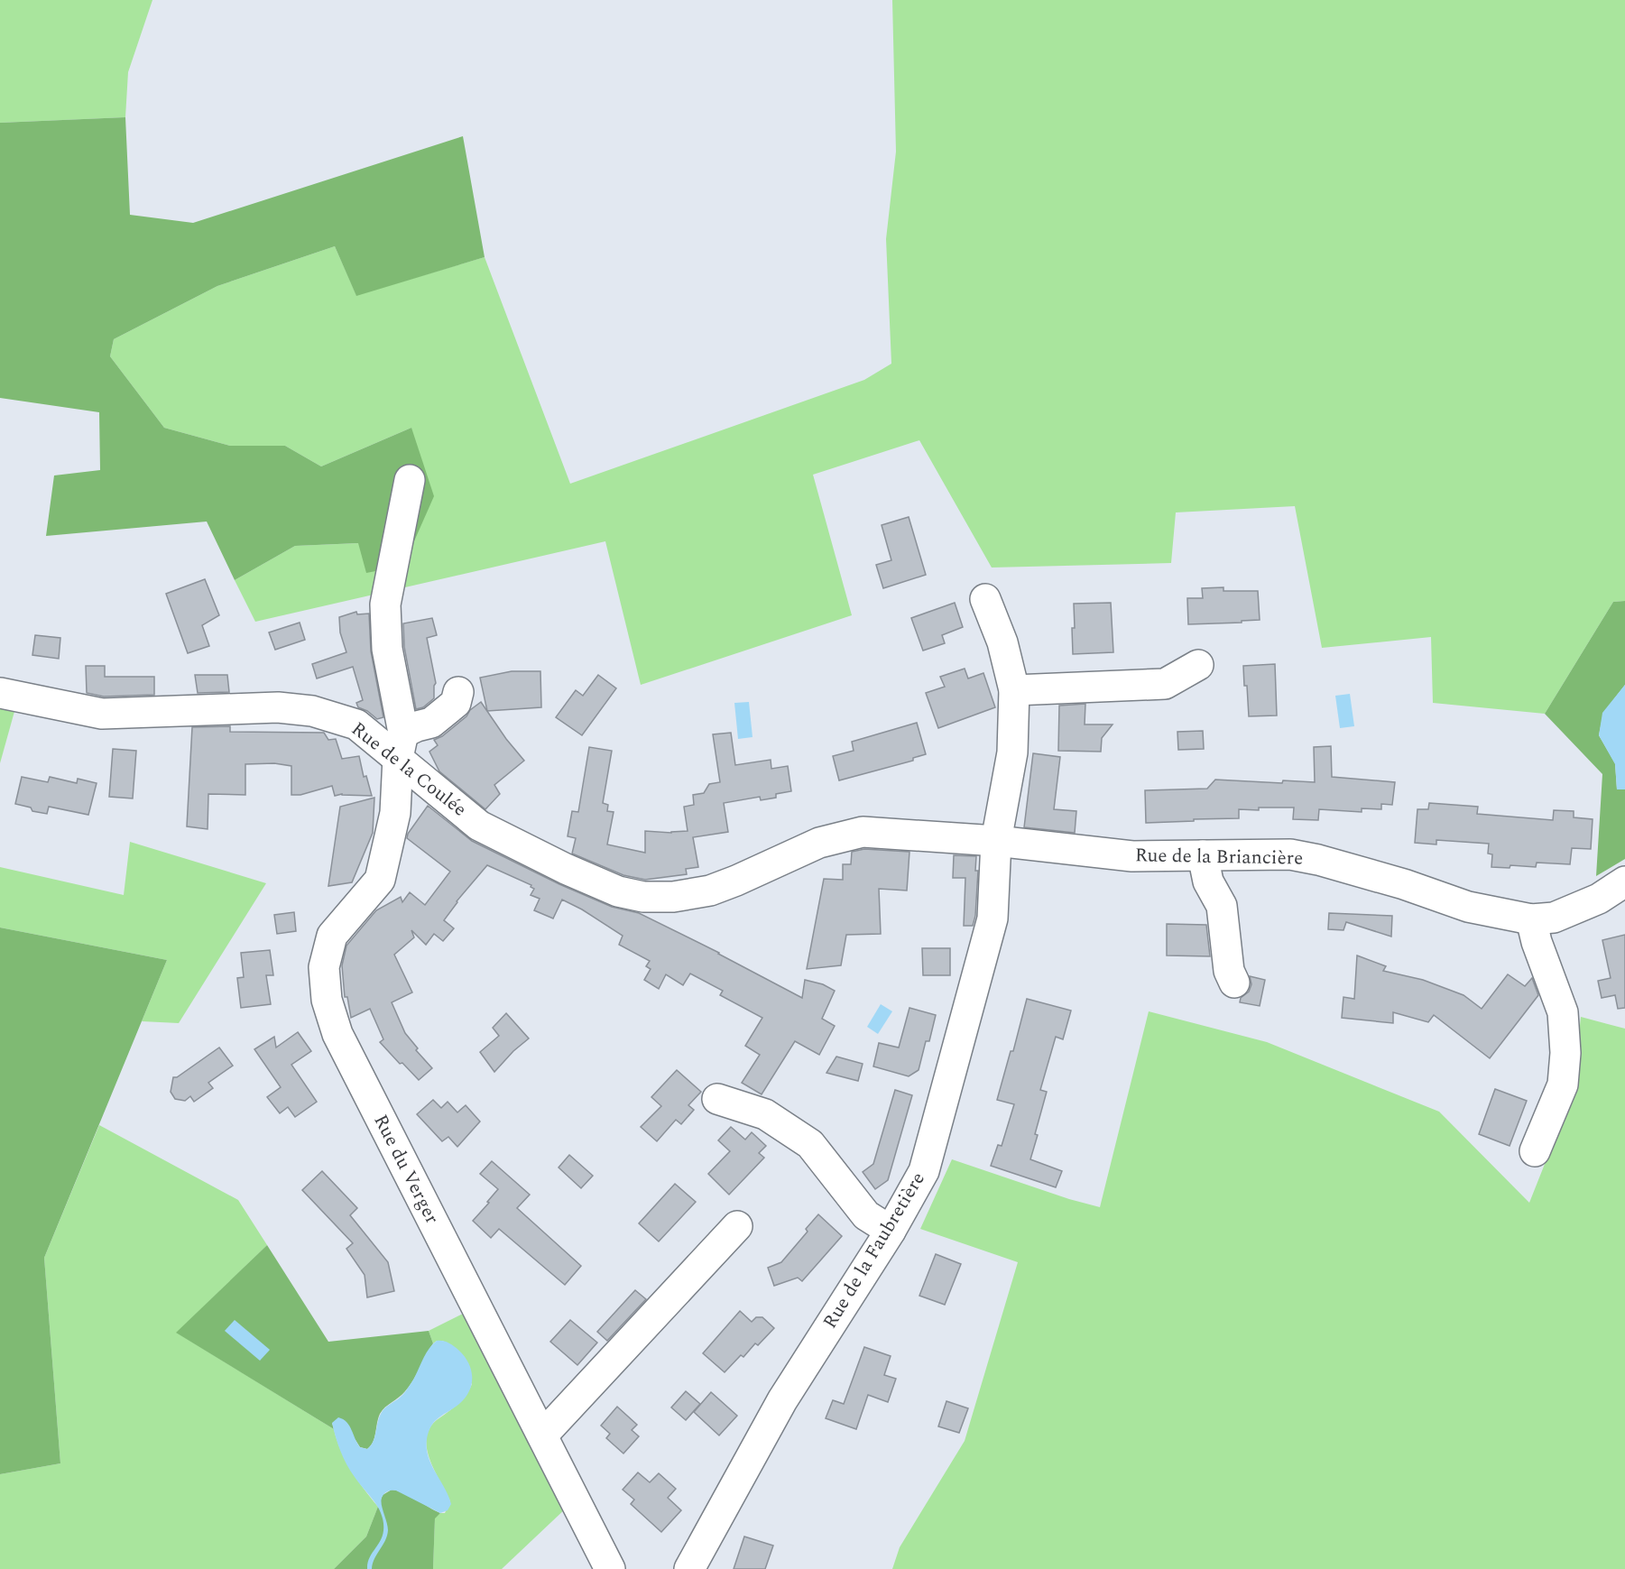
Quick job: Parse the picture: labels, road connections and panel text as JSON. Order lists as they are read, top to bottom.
{
  "streets": {
    "street": [
      "Rue de la Coulée",
      "Rue de la Briancière",
      "Rue du Verger",
      "Rue de la Faubretière"
    ]
  },
  "crossings": [
    ["Rue de la Coulée", "Rue de la Briancière"],
    ["Rue de la Coulée", "Rue du Verger"],
    ["Rue de la Briancière", "Rue de la Faubretière"]
  ]
}
